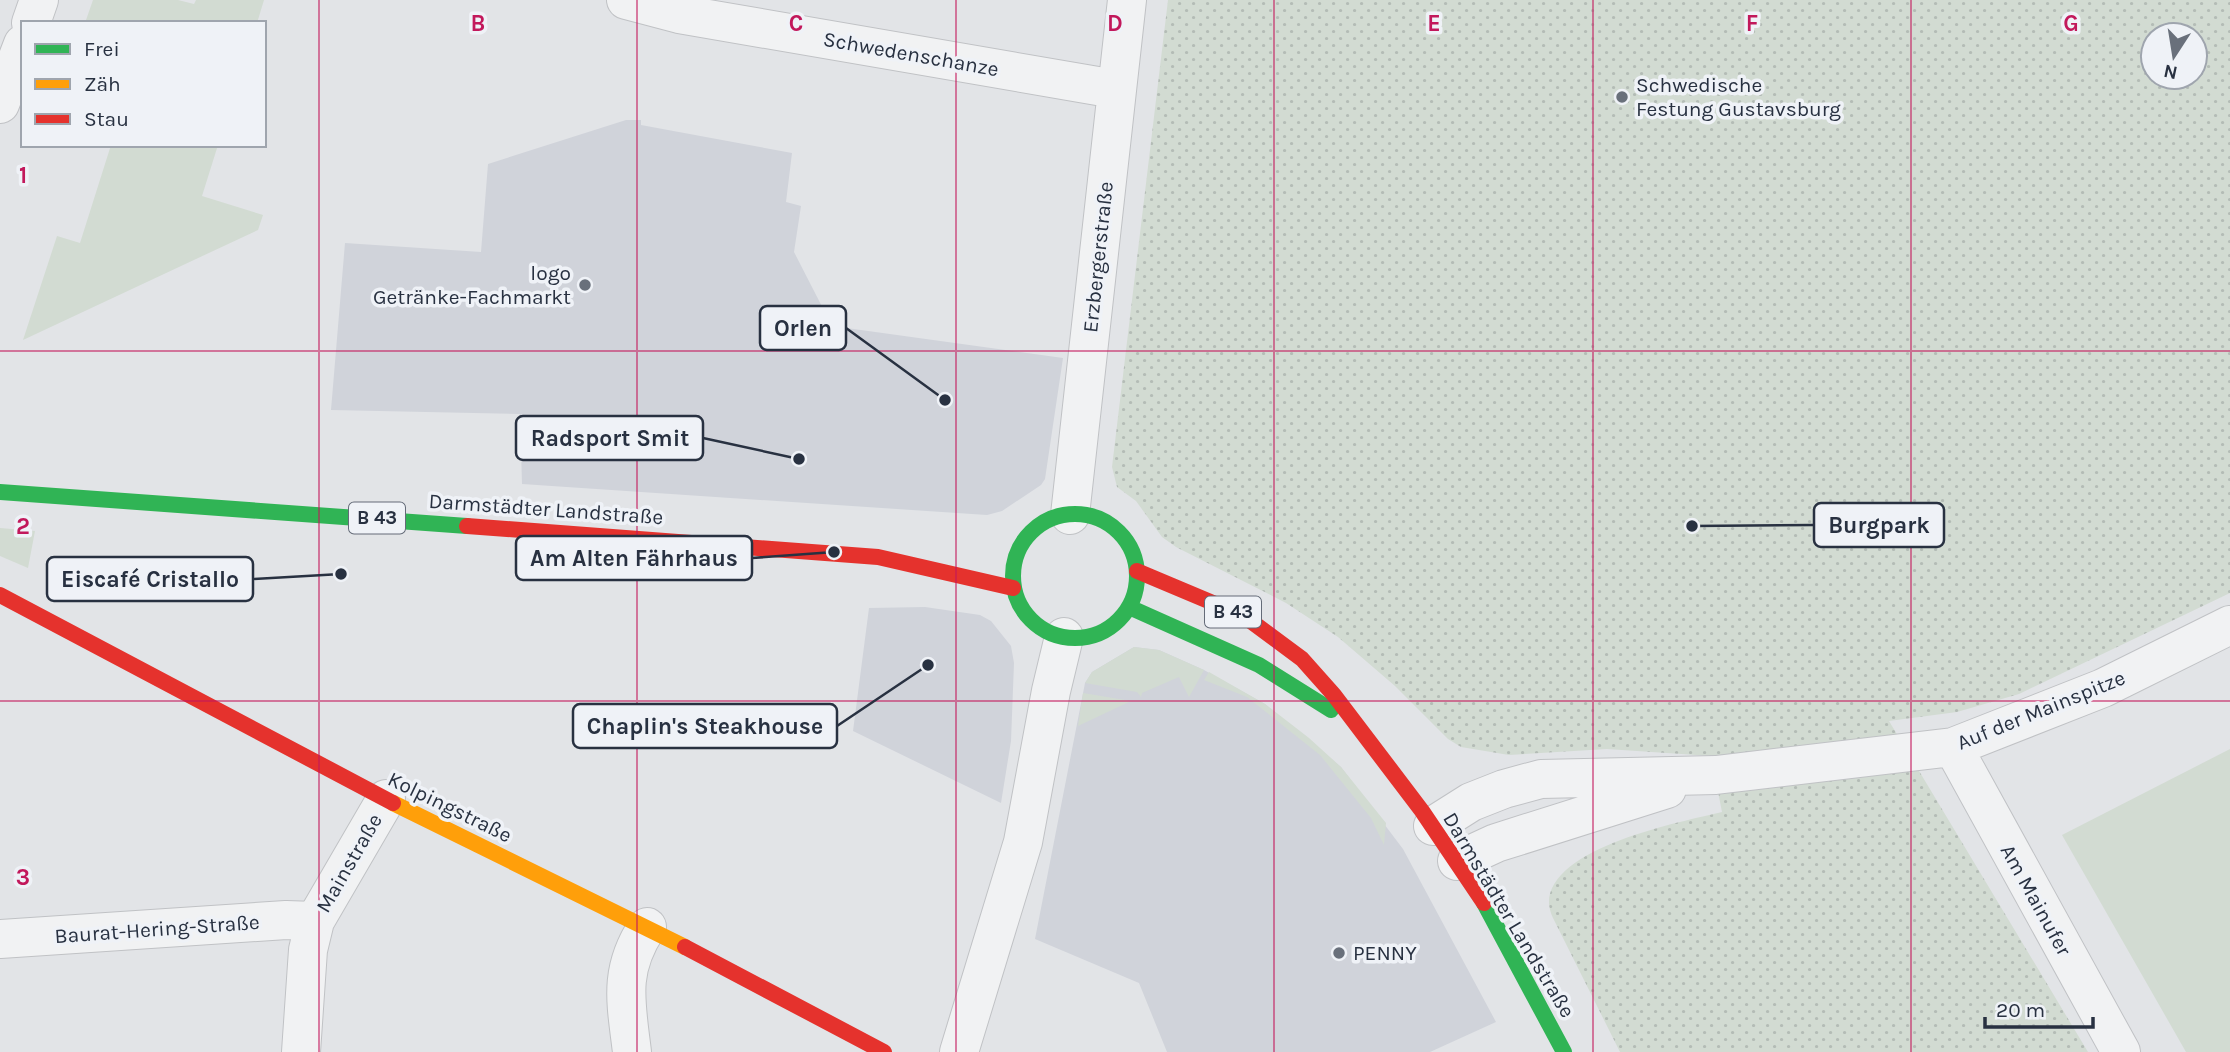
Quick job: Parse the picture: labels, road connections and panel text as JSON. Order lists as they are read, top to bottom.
{
  "streets": {
    "main road": ["Darmstädter Landstraße", "B 43", "Kolpingstraße"],
    "street": [
      "Schwedenschanze",
      "Erzbergerstraße",
      "Auf der Mainspitze",
      "Mainstraße",
      "Am Mainufer",
      "Baurat-Hering-Straße"
    ]
  },
  "crossings": [
    ["Schwedenschanze", "Erzbergerstraße"],
    ["Erzbergerstraße", "Darmstädter Landstraße"],
    ["Darmstädter Landstraße", "Auf der Mainspitze"],
    ["Auf der Mainspitze", "Am Mainufer"],
    ["Kolpingstraße", "Mainstraße"],
    ["Mainstraße", "Baurat-Hering-Straße"]
  ],
  "places": [
    "Schwedische Festung Gustavsburg",
    "logo Getränke-Fachmarkt",
    "Orlen",
    "Radsport Smit",
    "Burgpark",
    "Am Alten Fährhaus",
    "Eiscafé Cristallo",
    "Chaplin's Steakhouse",
    "PENNY"
  ],
  "legend": ["Frei", "Zäh", "Stau"],
  "scale_bar": "20 m",
  "north": "bottom",
  "grid": {
    "columns": [
      "B",
      "C",
      "D",
      "E",
      "F",
      "G"
    ],
    "rows": ["1", "2", "3"]
  }
}
